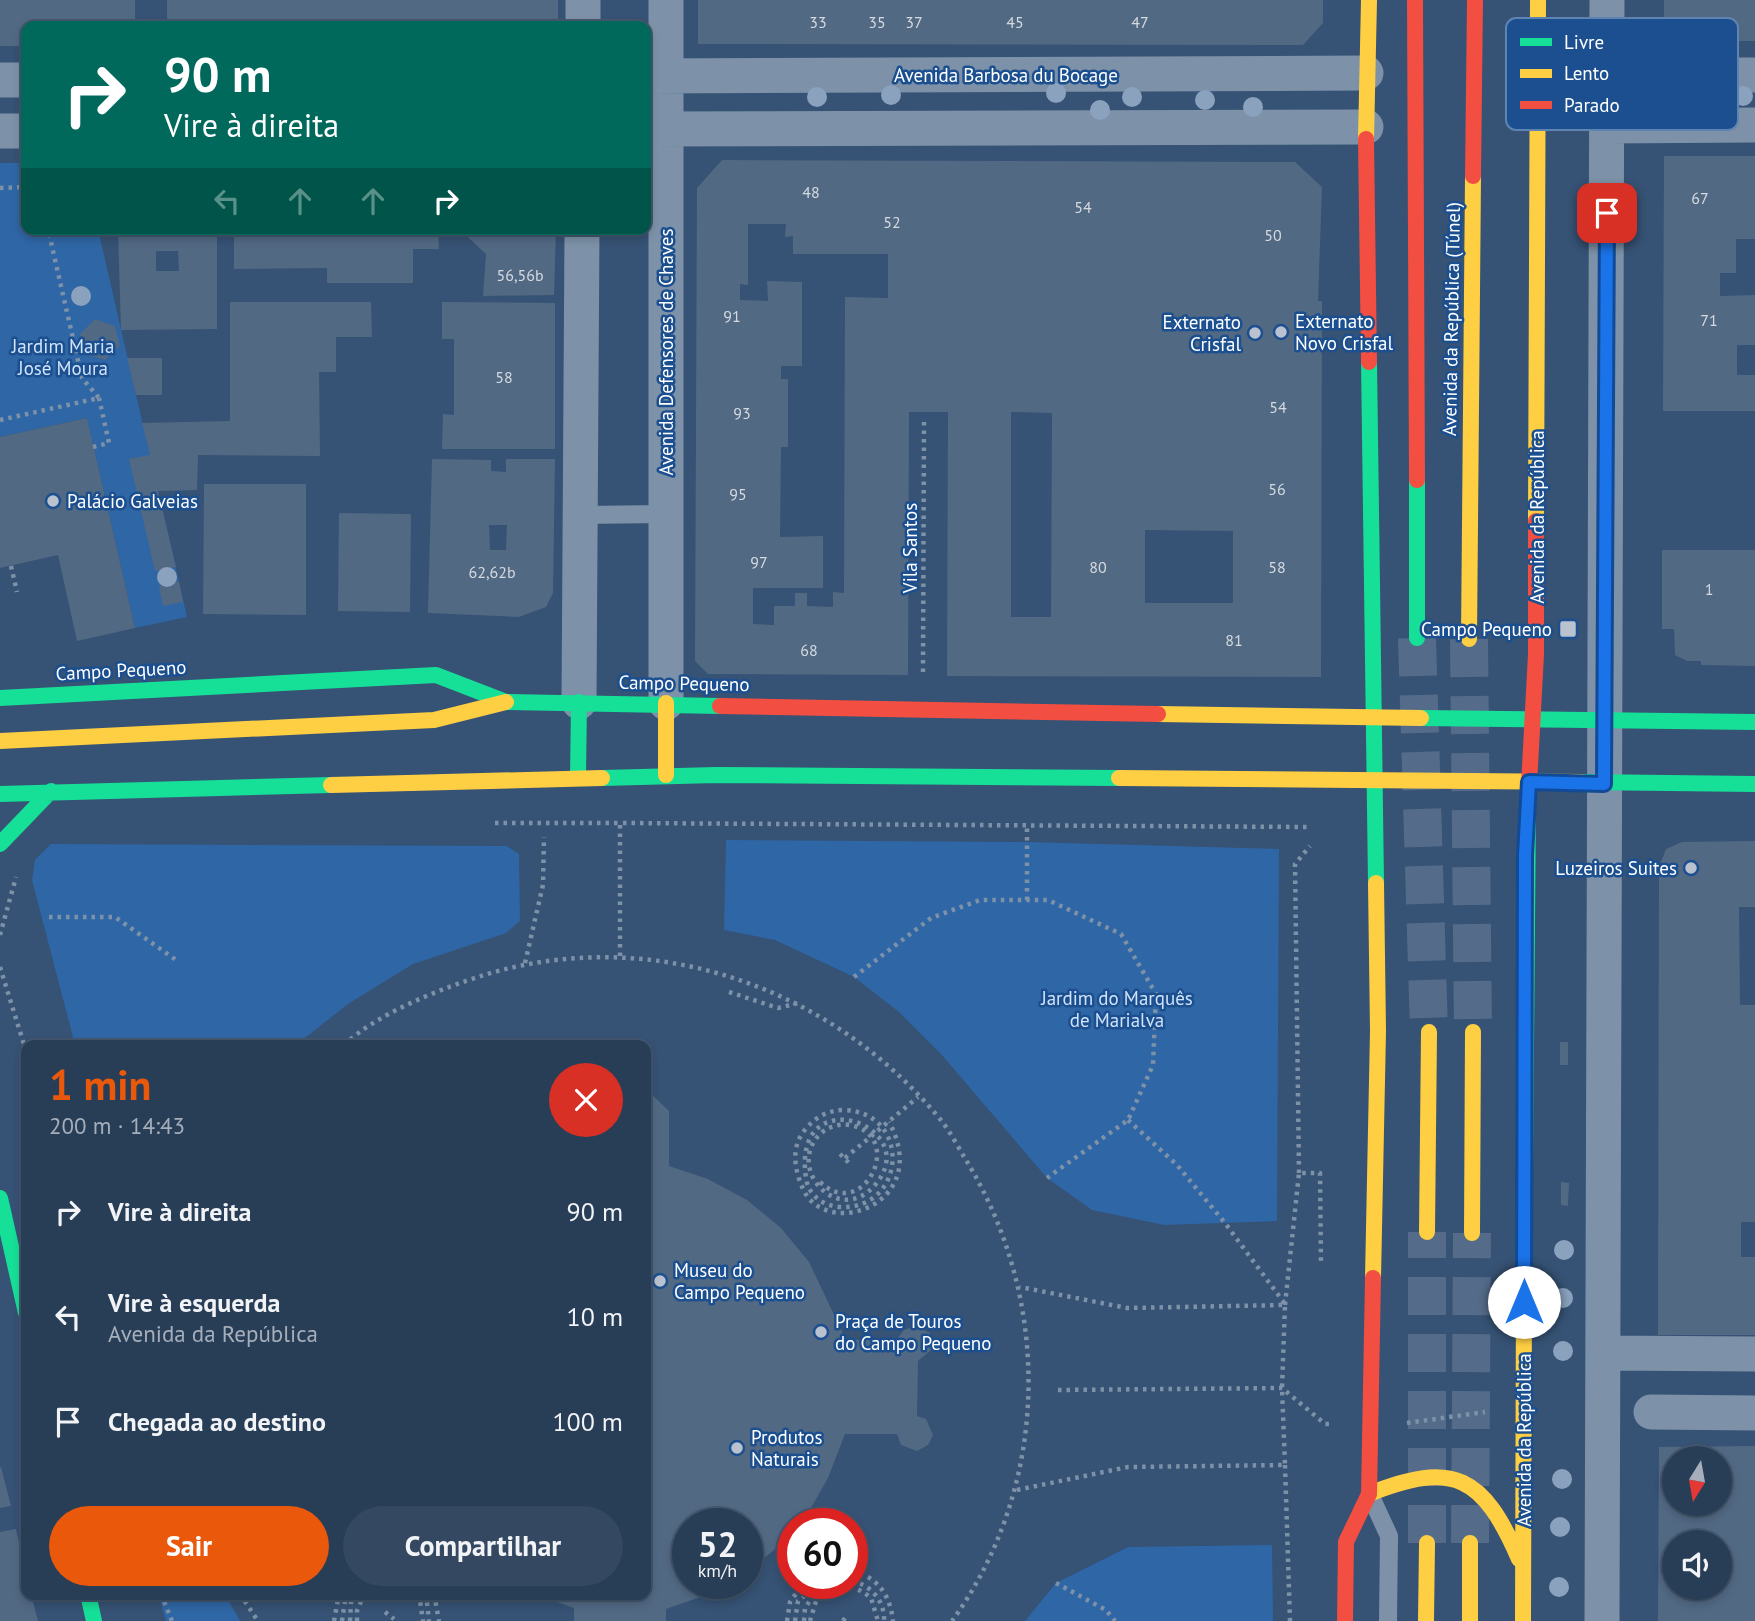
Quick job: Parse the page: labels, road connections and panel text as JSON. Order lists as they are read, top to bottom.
{
  "streets": {
    "main road": ["Avenida da República (Túnel)", "Avenida da República", "Campo Pequeno"],
    "street": ["Avenida Barbosa du Bocage", "Avenida Defensores de Chaves"],
    "path": ["Vila Santos"]
  },
  "crossings": [
    ["Avenida Barbosa du Bocage", "Avenida Defensores de Chaves"],
    ["Avenida Defensores de Chaves", "Campo Pequeno"],
    ["Avenida da República", "Campo Pequeno"]
  ],
  "parks": ["Jardim Maria José Moura", "Jardim do Marquês de Marialva"],
  "places": {
    "other": [
      "Externato Novo Crisfal",
      "Externato Crisfal",
      "Palácio Galveias",
      "Luzeiros Suites",
      "Museu do Campo Pequeno",
      "Praça de Touros do Campo Pequeno",
      "Produtos Naturais"
    ],
    "transit": ["Campo Pequeno"]
  },
  "house_numbers": [
    "33",
    "35",
    "37",
    "45",
    "47",
    "48",
    "67",
    "54",
    "52",
    "50",
    "56,56b",
    "91",
    "71",
    "58",
    "54",
    "93",
    "56",
    "95",
    "97",
    "80",
    "58",
    "62,62b",
    "1",
    "81",
    "68"
  ],
  "legend": ["Livre", "Lento", "Parado"],
  "north": "bottom",
  "page": {
    "turn": ["90 m", "Vire à direita"],
    "heading": ["1 min", "200 m · 14:43"],
    "list": [
      {
        "name": "Vire à direita",
        "value": "90 m"
      },
      {
        "name": "Vire à esquerda",
        "note": "Avenida da República",
        "value": "10 m"
      },
      {
        "name": "Chegada ao destino",
        "value": "100 m"
      }
    ],
    "buttons": ["Sair", "Compartilhar"],
    "speed": "52 km/h",
    "limit": "60"
  }
}
